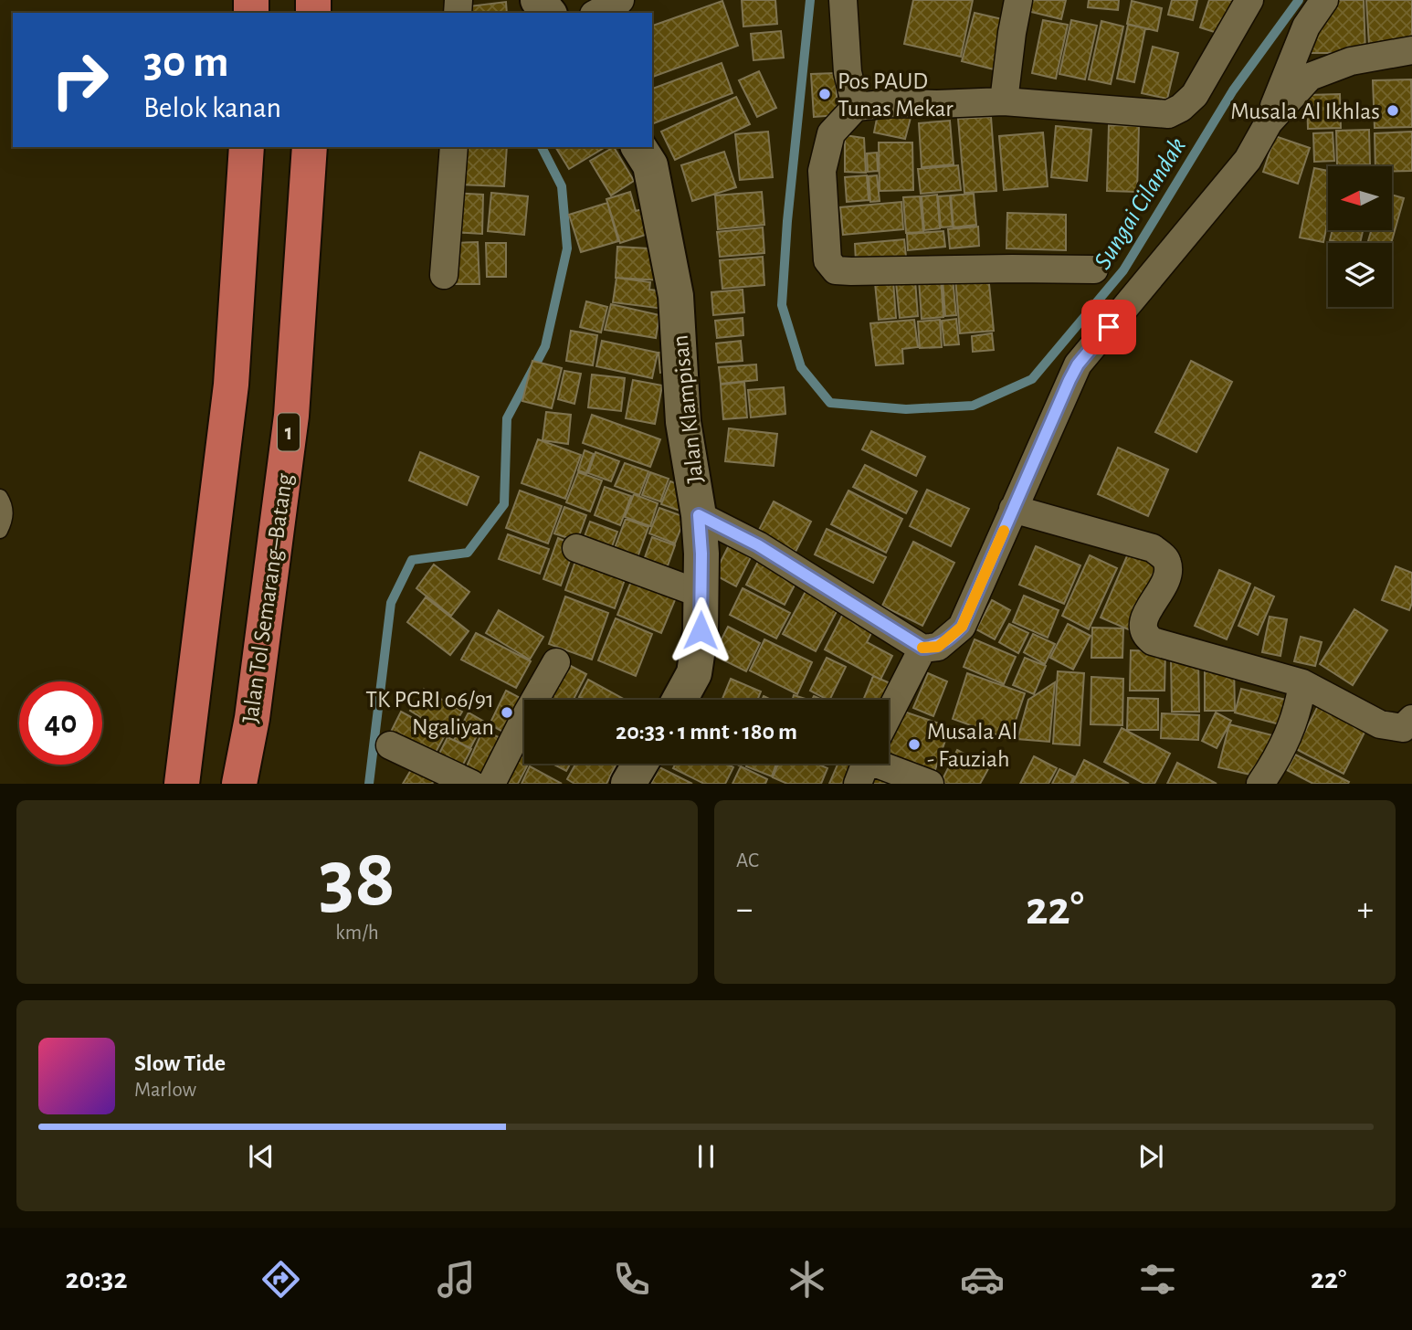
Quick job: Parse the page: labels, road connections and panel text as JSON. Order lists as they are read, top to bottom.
{
  "streets": {
    "highway": ["1", "Jalan Tol Semarang–Batang"],
    "street": ["Jalan Klampisan"]
  },
  "water": ["Sungai Cilandak"],
  "places": [
    "Pos PAUD Tunas Mekar",
    "Musala Al Ikhlas",
    "TK PGRI 06/91 Ngaliyan",
    "Musala Al - Fauziah"
  ],
  "north": "left",
  "page": {
    "turn": ["30 m", "Belok kanan"],
    "limit": "40",
    "trip": "20:33 · 1 mnt · 180 m",
    "tile": [
      ["38", "km/h"],
      "AC"
    ],
    "heat": ["−", "22°", "+"],
    "song": ["Slow Tide", "Marlow"],
    "tabs": ["20:32", "22°"]
  }
}
